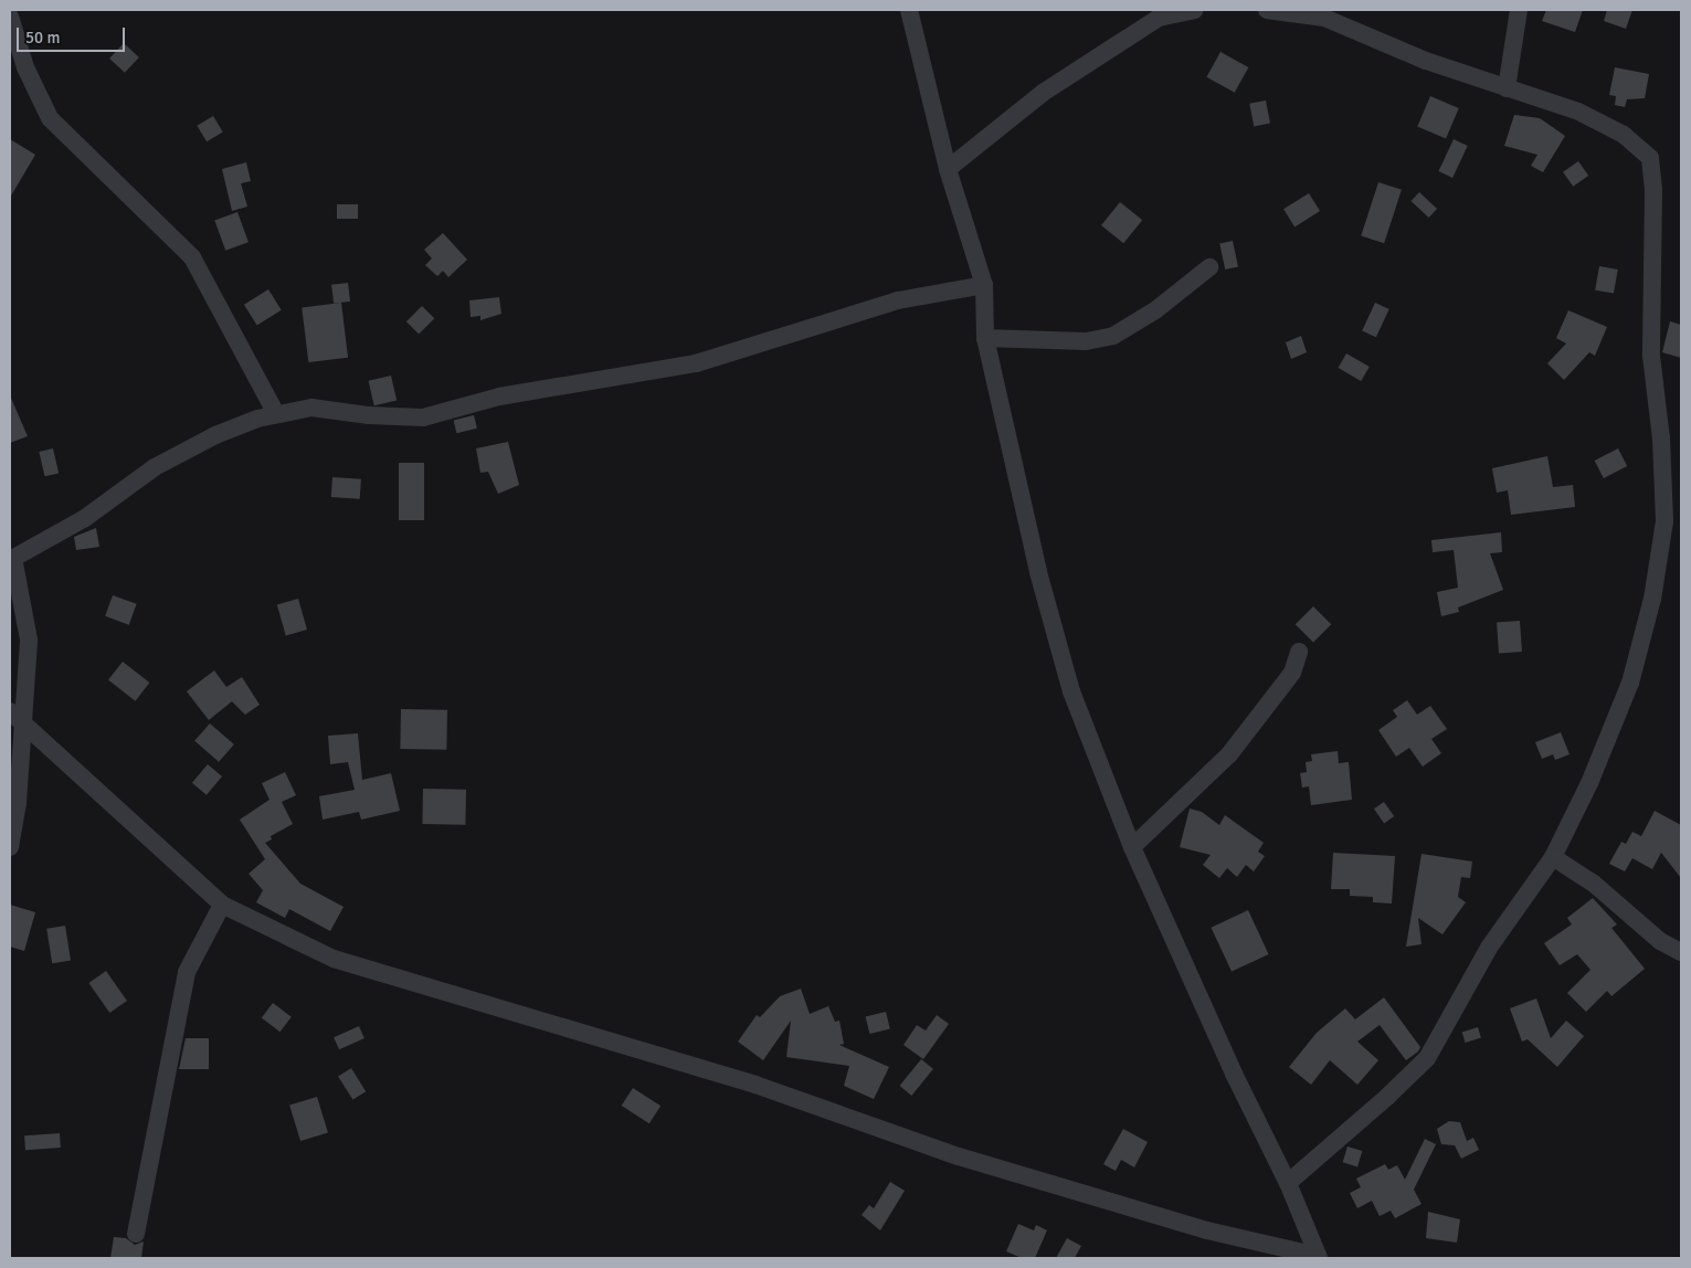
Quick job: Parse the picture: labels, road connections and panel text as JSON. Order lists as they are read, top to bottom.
{
  "scale_bar": "50 m"
}
